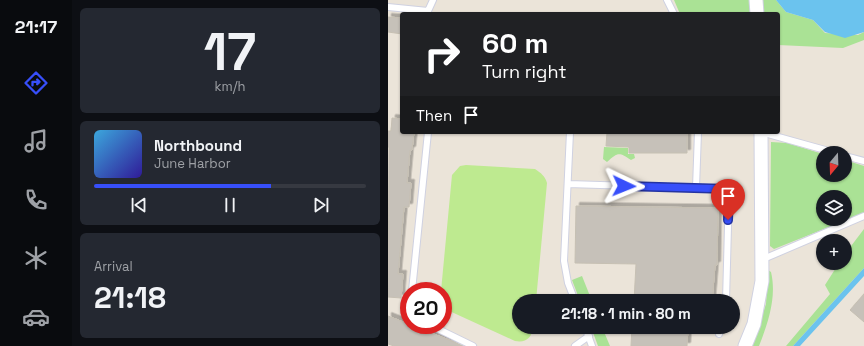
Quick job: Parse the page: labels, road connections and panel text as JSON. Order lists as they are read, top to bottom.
{
  "north": "bottom",
  "page": {
    "tabs": "21:17",
    "tile": [
      ["17", "km/h"],
      ["Arrival", "21:18"]
    ],
    "turn": ["60 m", "Turn right"],
    "then": "Then",
    "song": ["Northbound", "June Harbor"],
    "map_buttons": "+",
    "limit": "20",
    "trip": "21:18 · 1 min · 80 m"
  }
}
